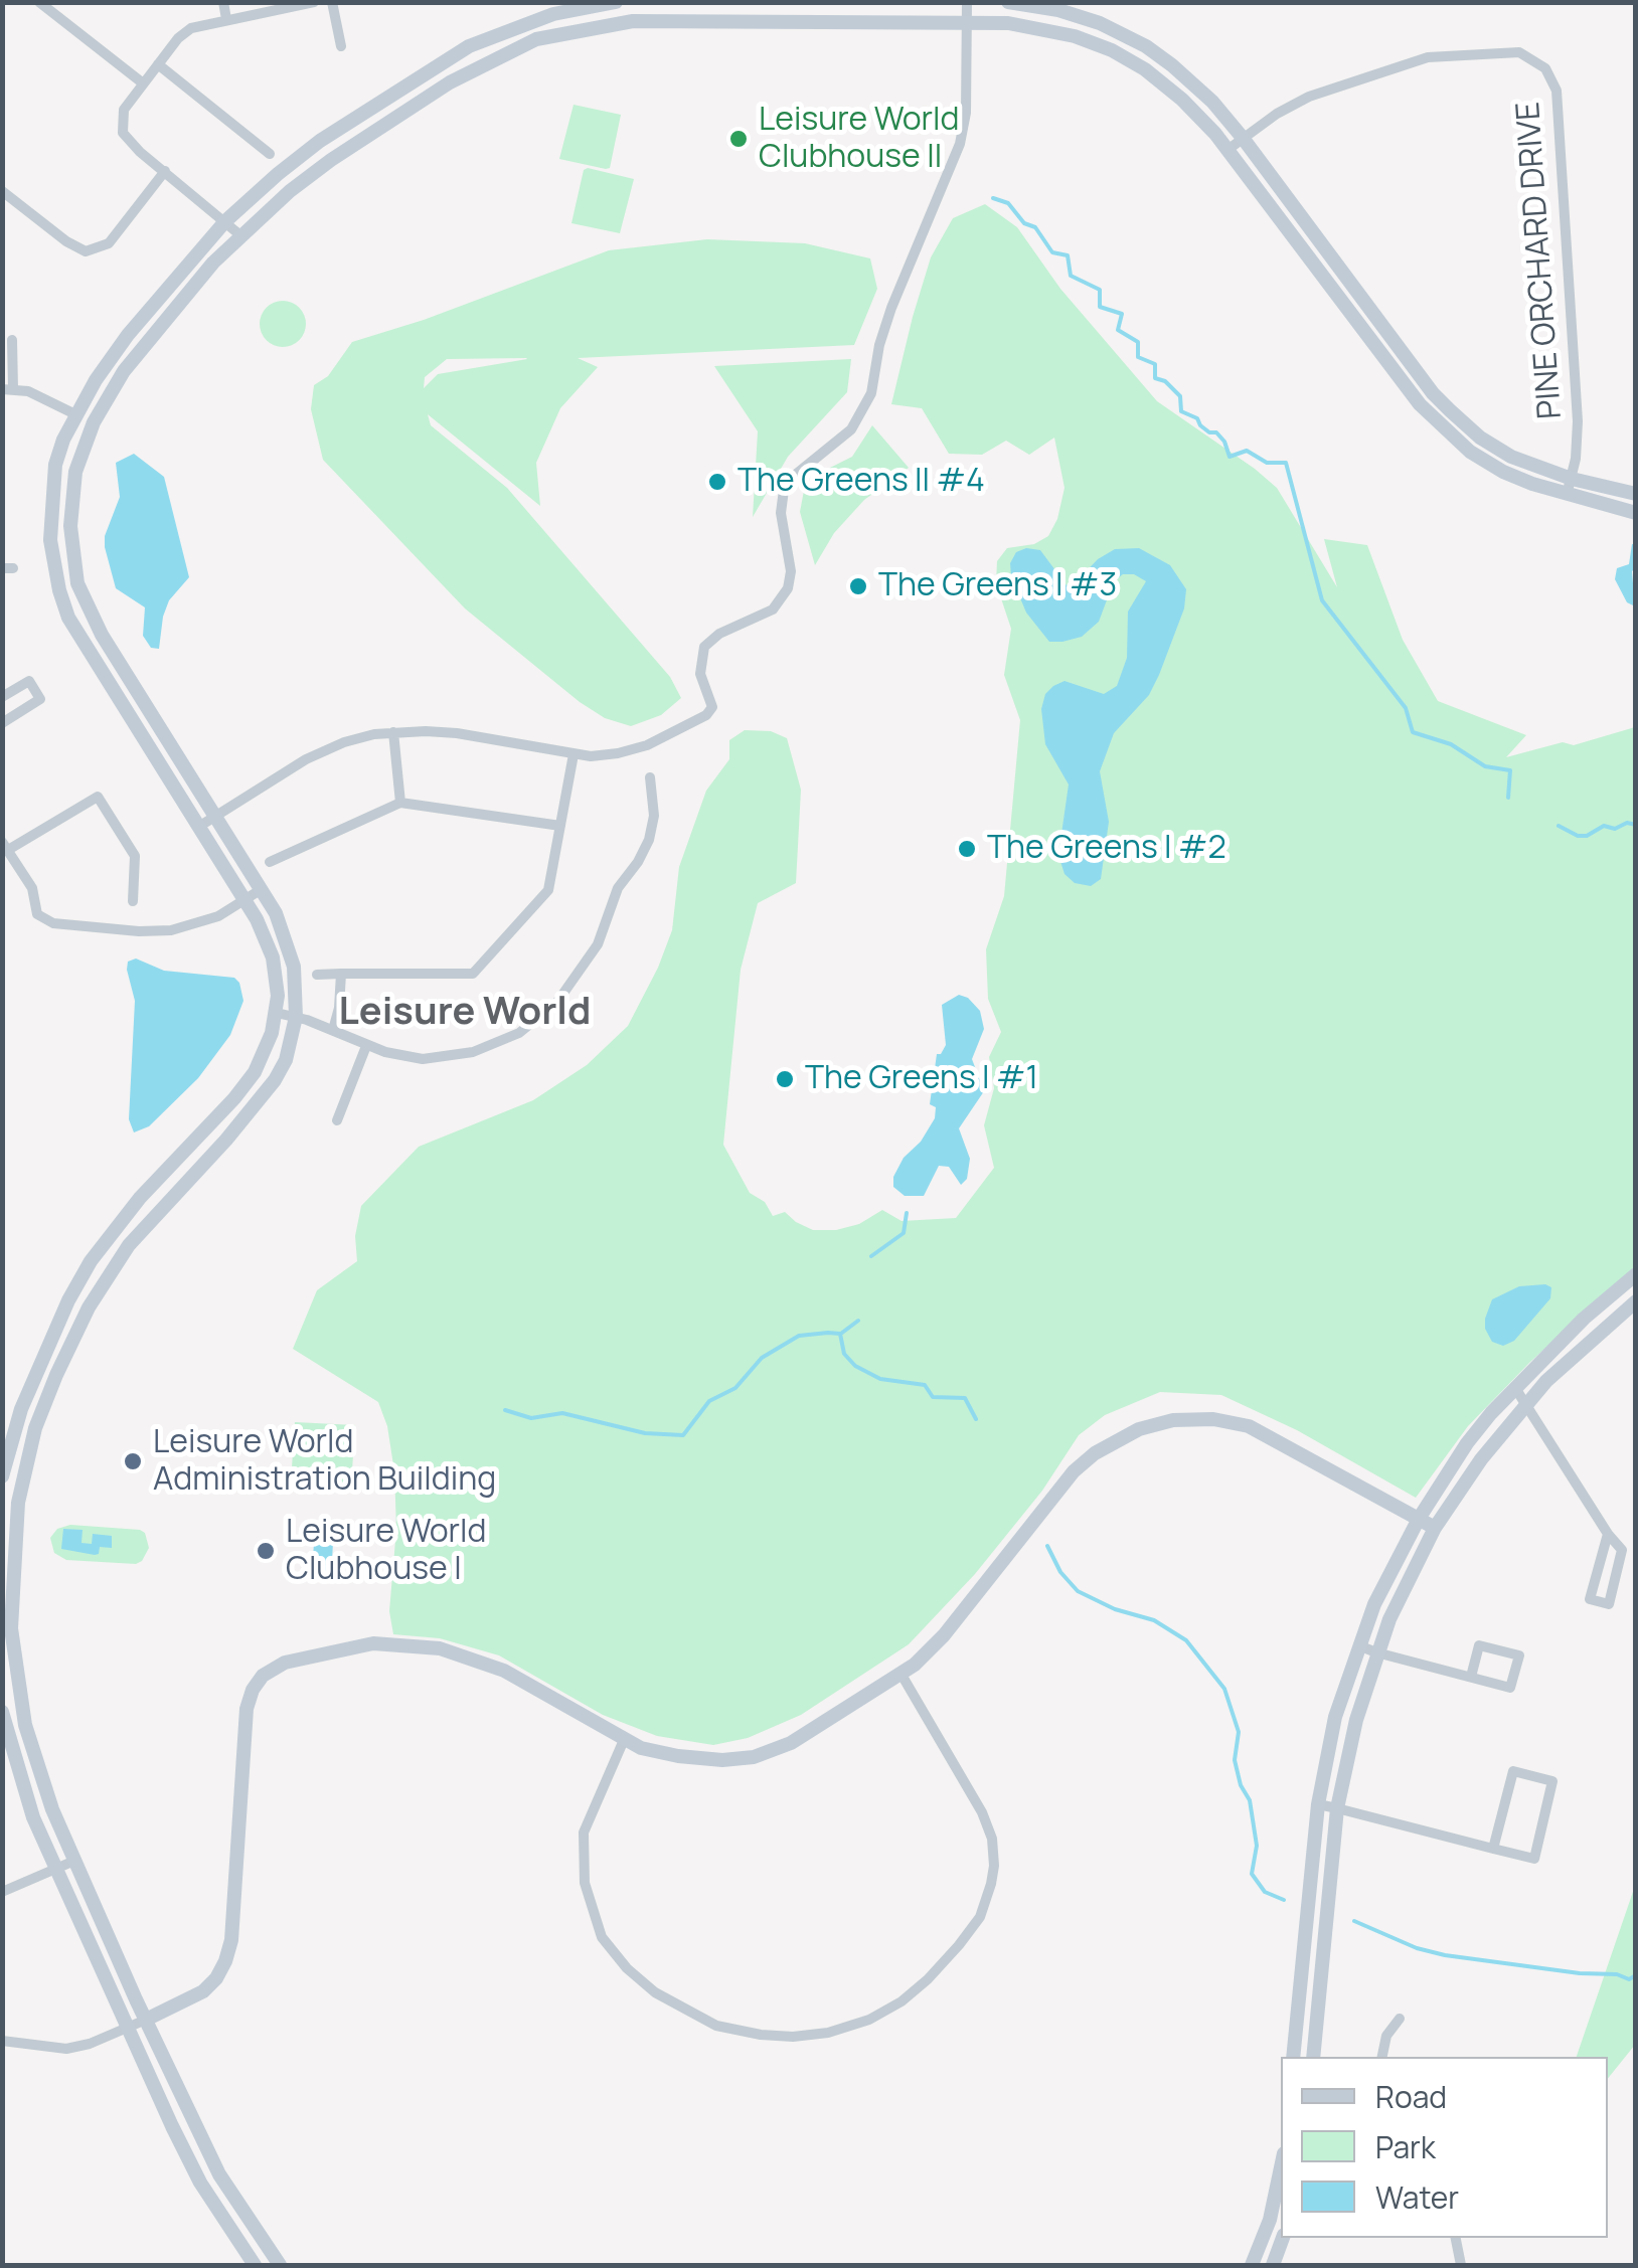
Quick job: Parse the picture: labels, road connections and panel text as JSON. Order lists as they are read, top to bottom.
{
  "streets": {
    "street": ["PINE ORCHARD DRIVE"]
  },
  "districts": ["Leisure World"],
  "places": [
    "Leisure World Clubhouse II",
    "The Greens II #4",
    "The Greens I #3",
    "The Greens I #2",
    "The Greens I #1",
    "Leisure World Administration Building",
    "Leisure World Clubhouse I"
  ],
  "legend": ["Road", "Park", "Water"]
}
